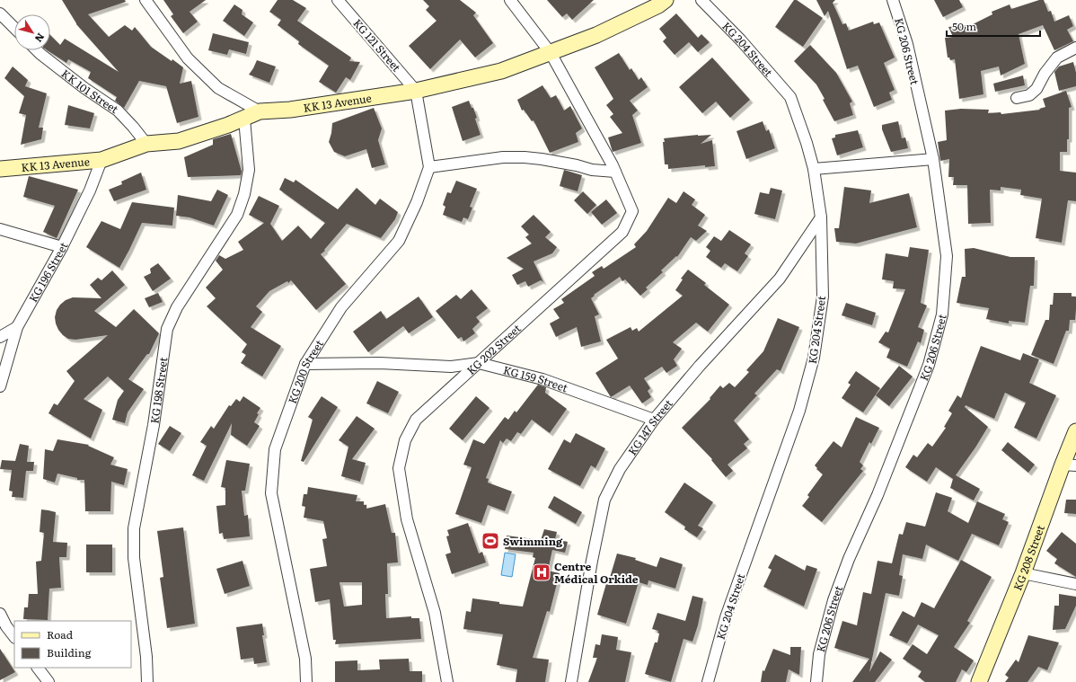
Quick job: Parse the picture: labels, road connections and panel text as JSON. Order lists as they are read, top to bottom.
{
  "streets": {
    "main road": ["KK 13 Avenue", "KG 208 Street"],
    "street": [
      "KG 121 Street",
      "KG 204 Street",
      "KG 206 Street",
      "KK 101 Street",
      "KG 196 Street",
      "KG 202 Street",
      "KG 200 Street",
      "KG 159 Street",
      "KG 198 Street",
      "KG 147 Street"
    ]
  },
  "crossings": [
    ["KG 121 Street", "KK 13 Avenue"],
    ["KG 121 Street", "KG 200 Street"],
    ["KG 204 Street", "KG 147 Street"],
    ["KK 101 Street", "KK 13 Avenue"],
    ["KK 13 Avenue", "KG 196 Street"],
    ["KK 13 Avenue", "KG 202 Street"],
    ["KK 13 Avenue", "KG 200 Street"],
    ["KK 13 Avenue", "KG 198 Street"],
    ["KG 202 Street", "KG 159 Street"],
    ["KG 200 Street", "KG 159 Street"],
    ["KG 159 Street", "KG 147 Street"]
  ],
  "places": {
    "sports": ["Swimming"],
    "hospital": ["Centre Médical Orkide"]
  },
  "legend": ["Road", "Building"],
  "scale_bar": "50 m",
  "north": "bottom right"
}
